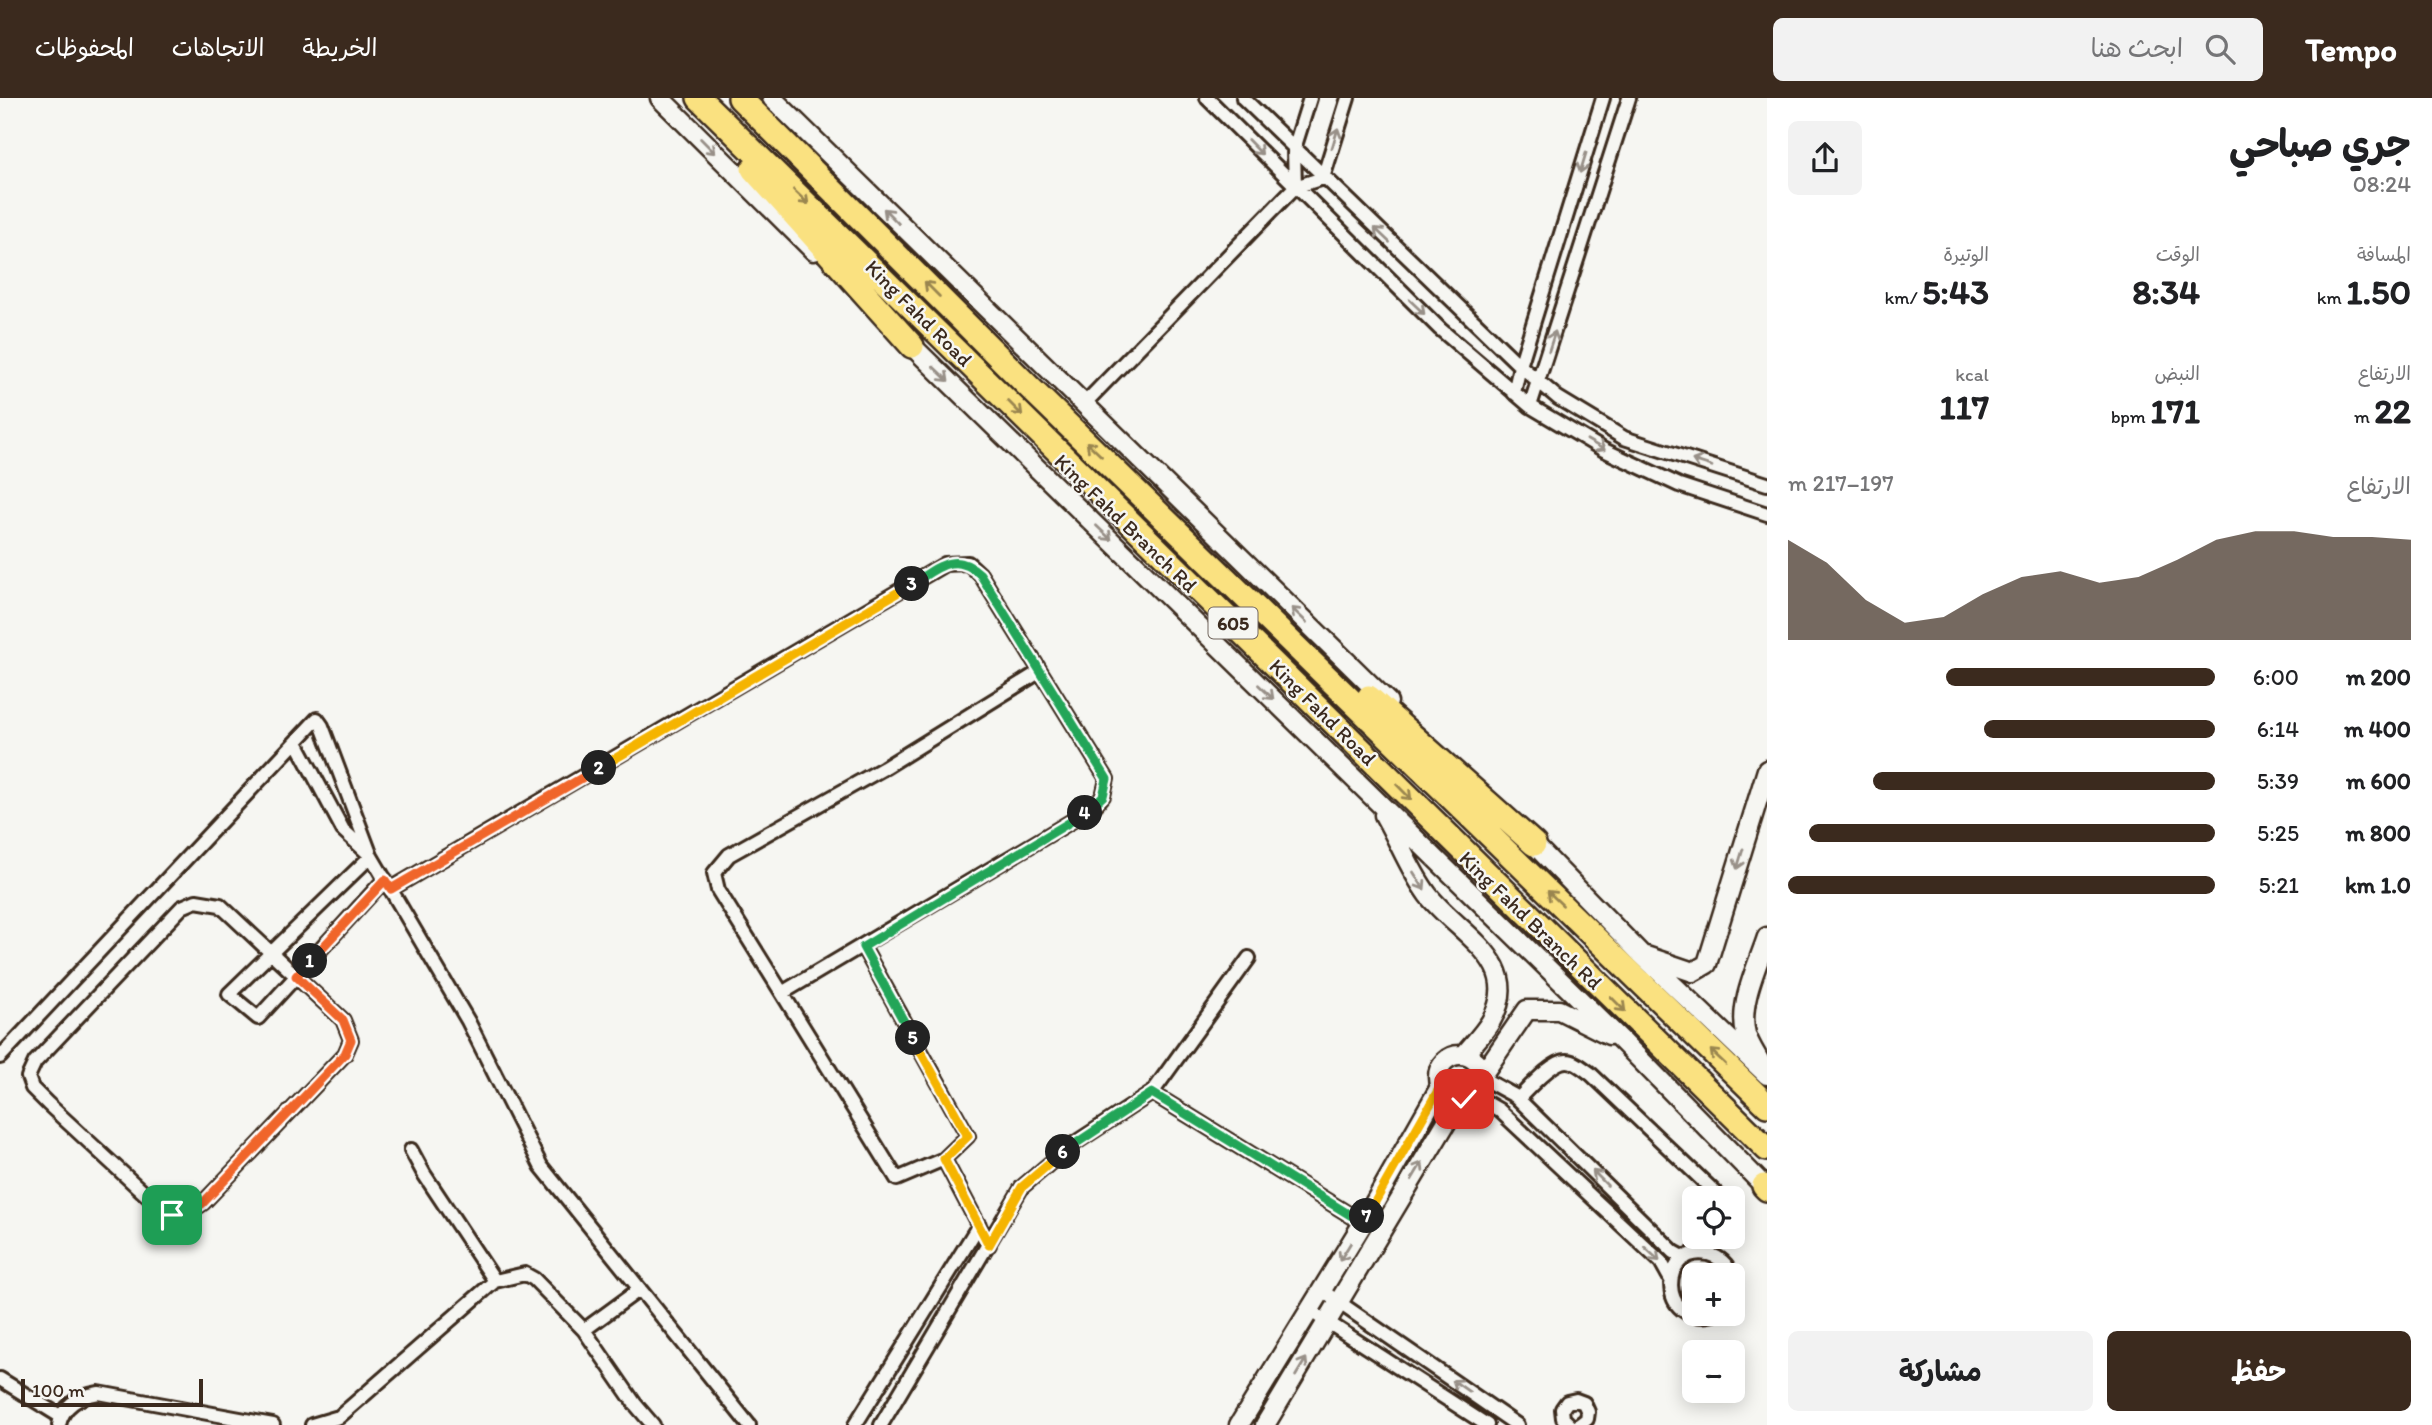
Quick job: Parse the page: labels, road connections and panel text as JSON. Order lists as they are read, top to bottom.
{
  "streets": {
    "highway": ["King Fahd Road", "605"],
    "main road": ["King Fahd Branch Rd"]
  },
  "scale_bar": "100 m",
  "page": {
    "header": "Tempo",
    "search": "ابحث هنا",
    "nav": ["الخريطة", "الاتجاهات", "المحفوظات"],
    "heading": ["جري صباحي", "08:24"],
    "stats": [
      ["المسافة", "1.50 km"],
      ["الوقت", "8:34"],
      ["الوتيرة", "5:43 /km"],
      ["الارتفاع", "22 m"],
      ["النبض", "171 bpm"],
      ["kcal", "117"]
    ],
    "chart": ["الارتفاع", "197–217 m"],
    "pins": [
      "3",
      "2",
      "4",
      "1",
      "5",
      "6",
      "7"
    ],
    "list": [
      {
        "name": "200 m",
        "note": "6:00"
      },
      {
        "name": "400 m",
        "note": "6:14"
      },
      {
        "name": "600 m",
        "note": "5:39"
      },
      {
        "name": "800 m",
        "note": "5:25"
      },
      {
        "name": "1.0 km",
        "note": "5:21"
      }
    ],
    "map_buttons": ["+", "−"],
    "buttons": ["حفظ", "مشاركة"],
    "scale": "100 m"
  }
}
